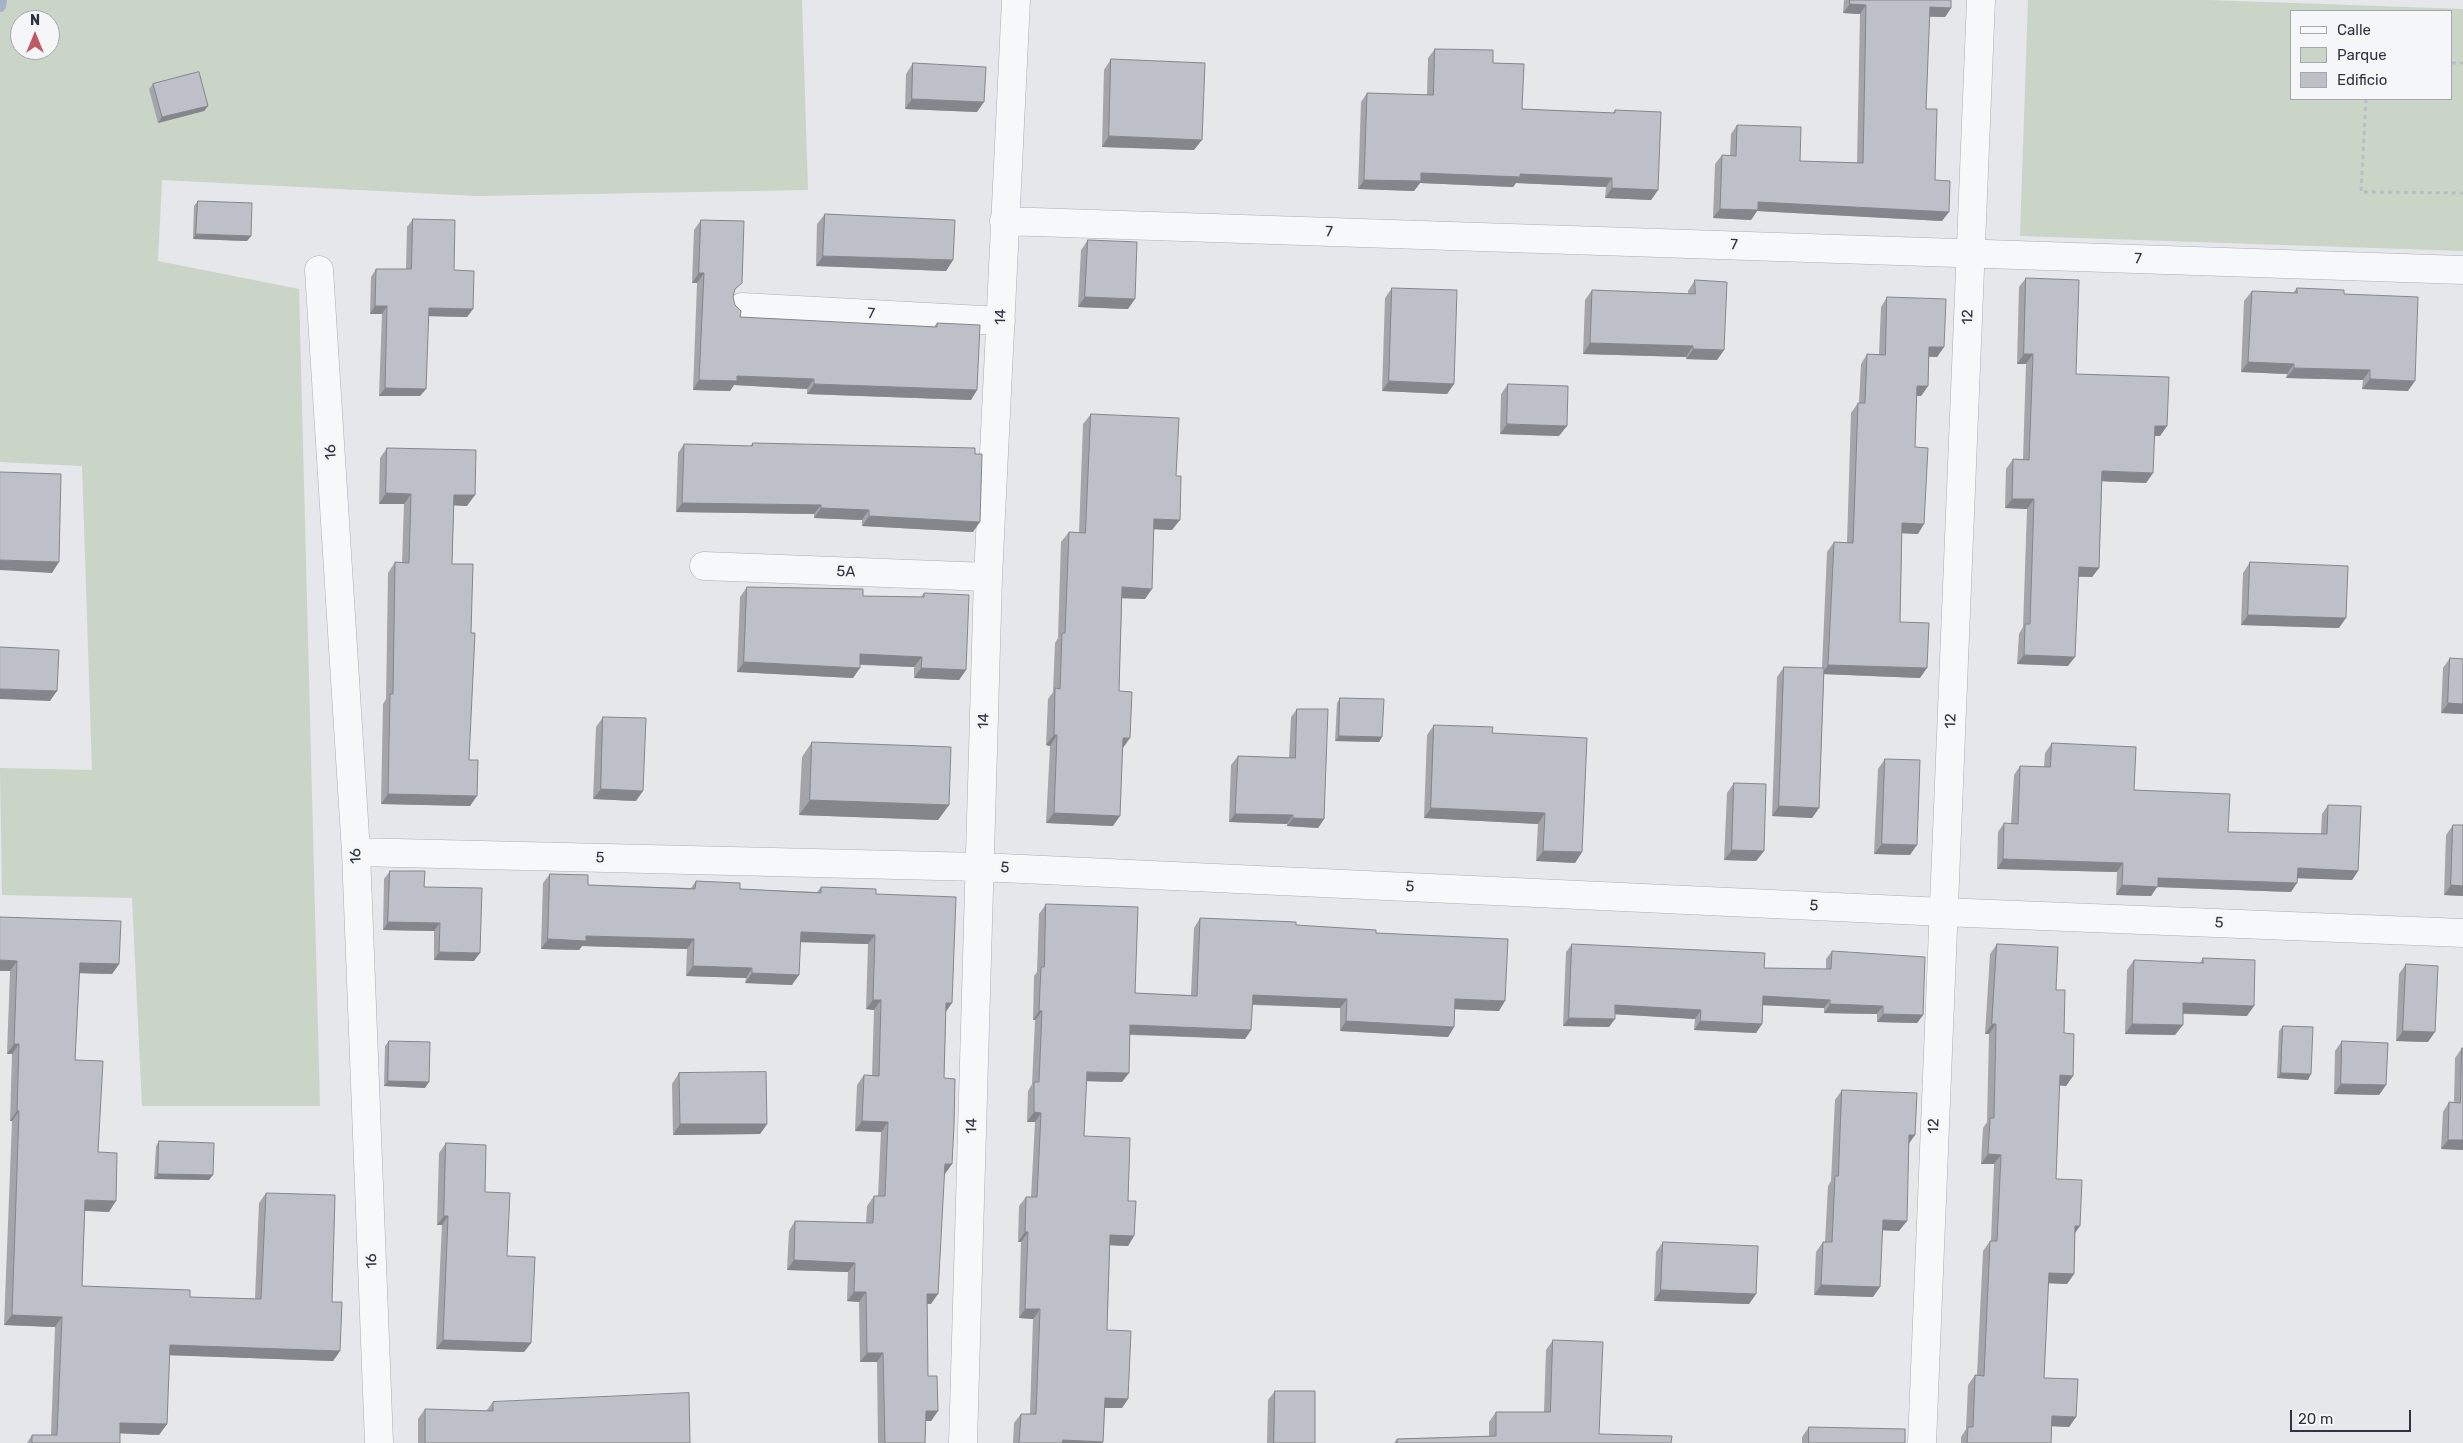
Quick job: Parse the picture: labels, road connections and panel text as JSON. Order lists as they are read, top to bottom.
{
  "streets": {
    "street": [
      "7",
      "14",
      "12",
      "16",
      "5A",
      "5"
    ]
  },
  "crossings": [
    ["7", "14"],
    ["7", "12"],
    ["14", "5A"],
    ["14", "5"],
    ["12", "5"],
    ["16", "5"]
  ],
  "legend": ["Calle", "Parque", "Edificio"],
  "scale_bar": "20 m",
  "north": "top"
}
